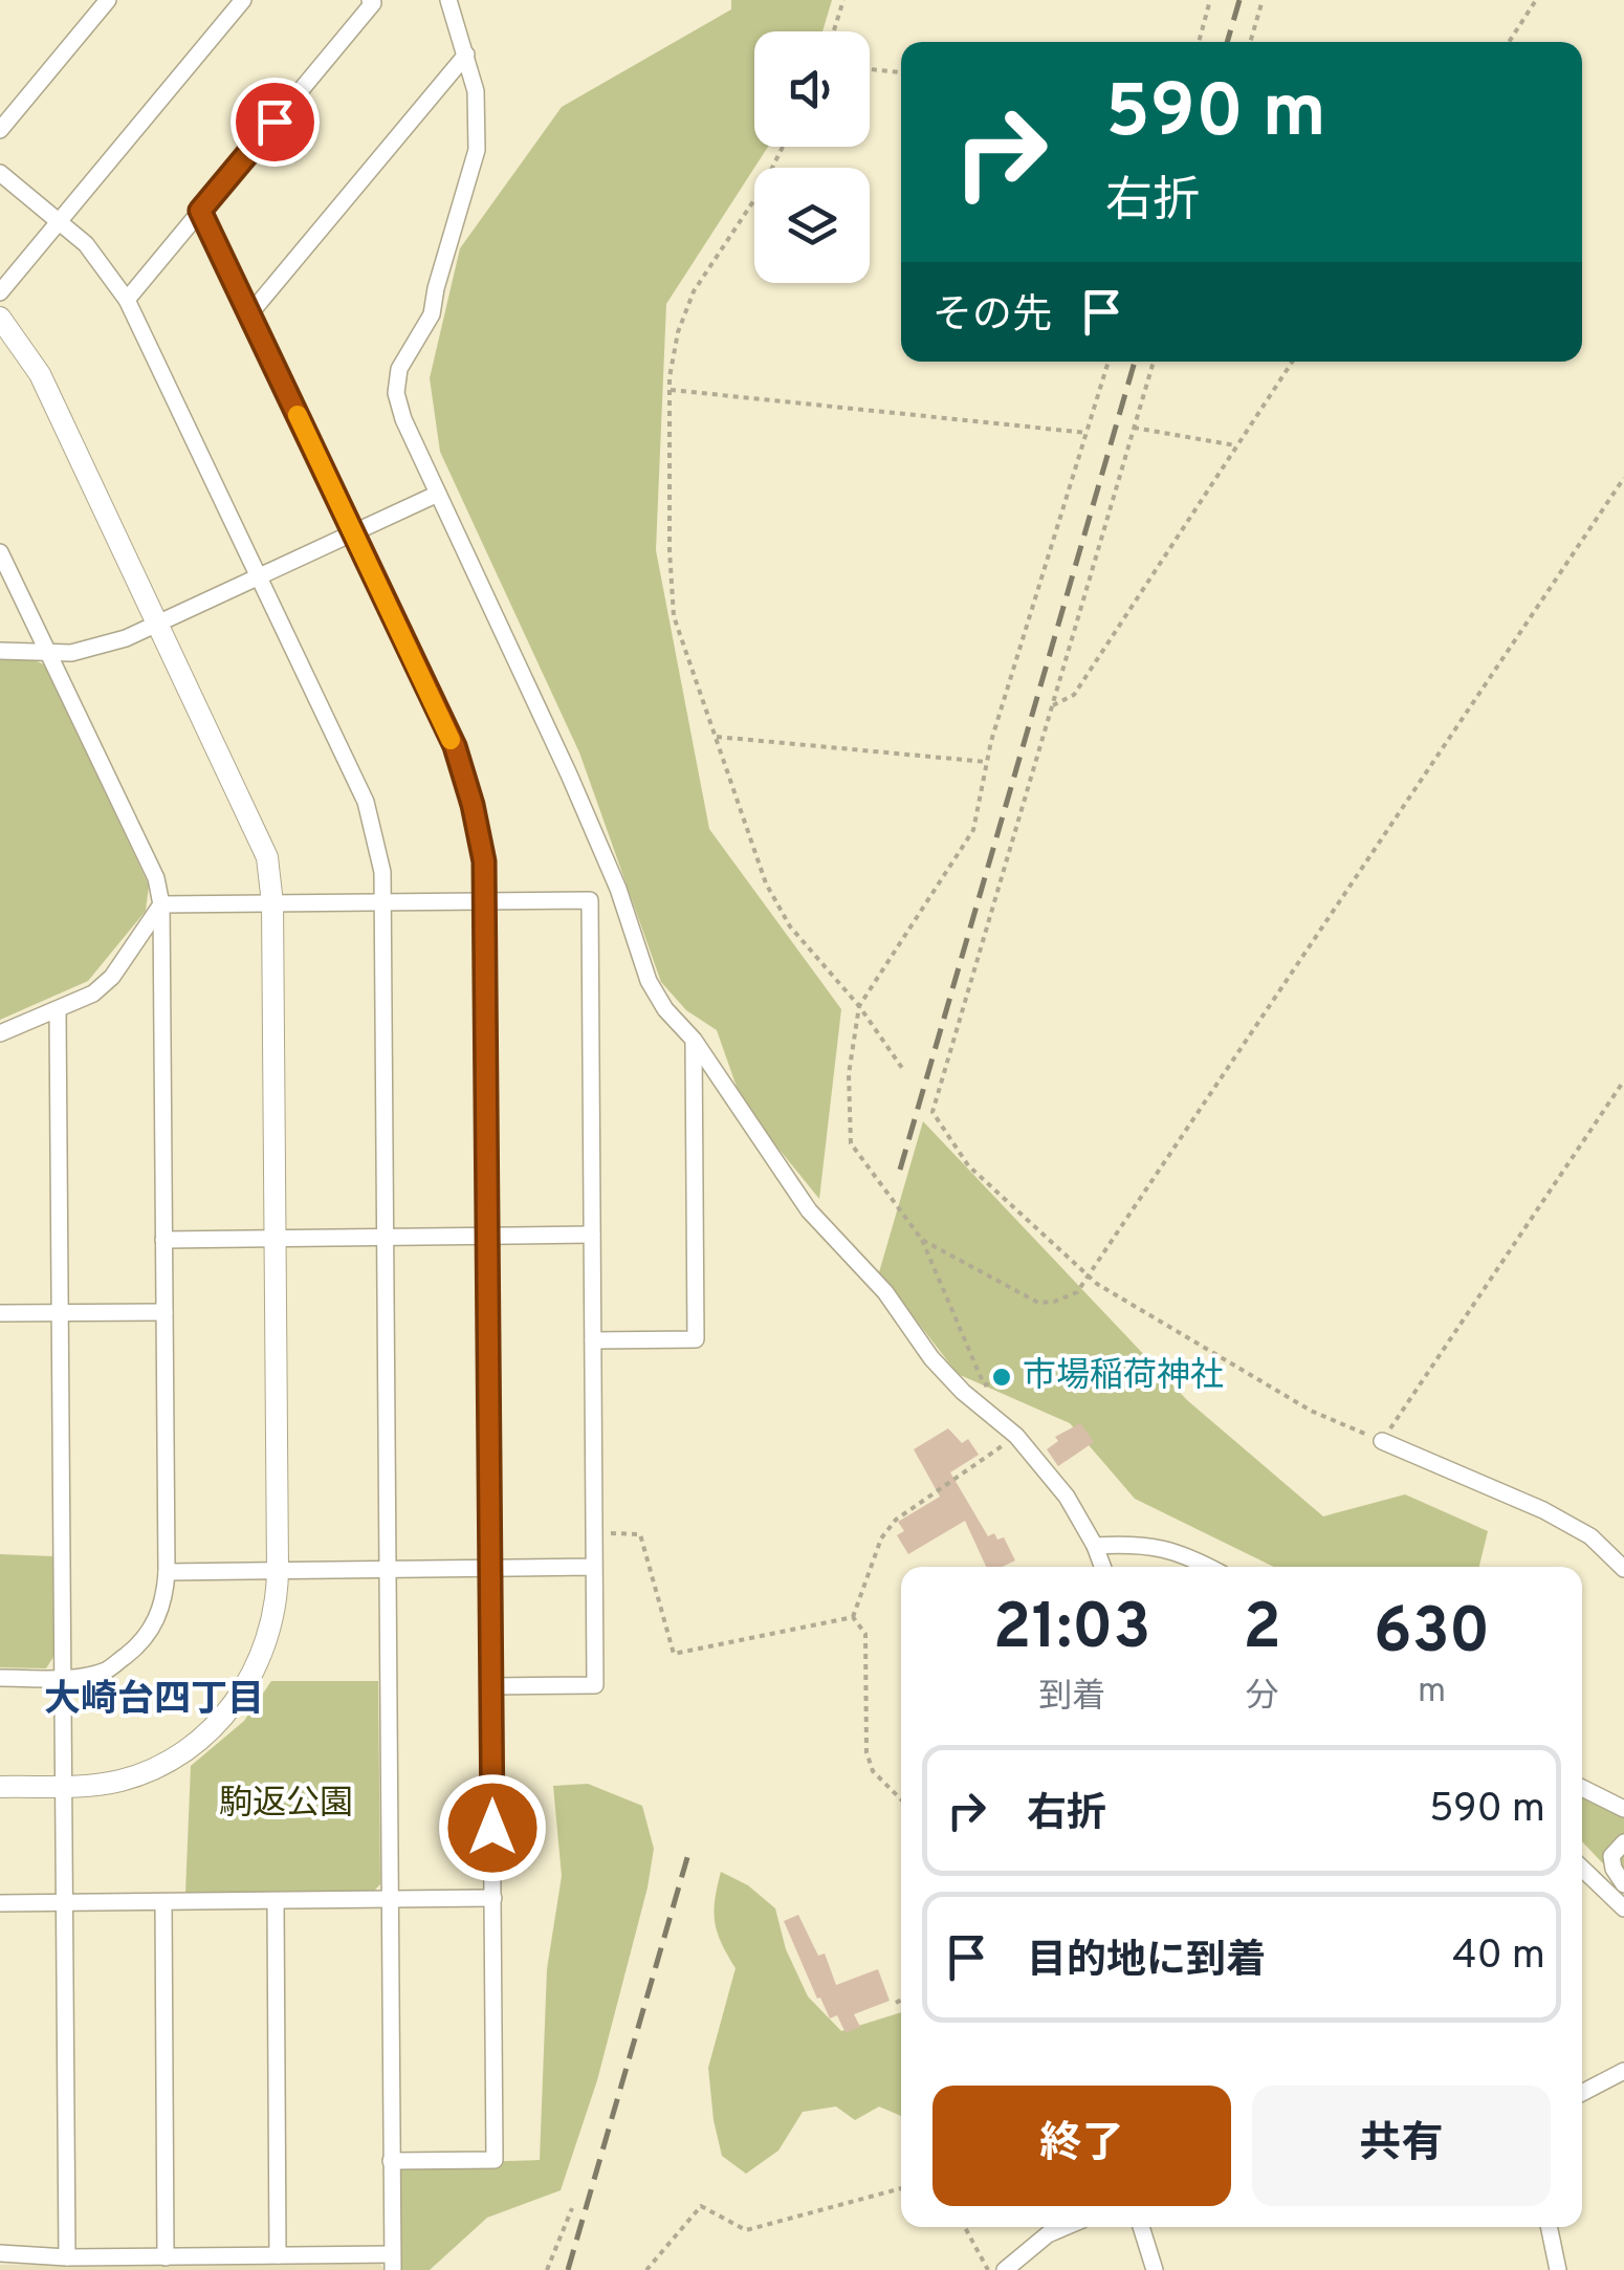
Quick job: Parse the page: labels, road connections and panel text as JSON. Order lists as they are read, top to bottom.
{
  "districts": ["大崎台四丁目"],
  "parks": ["駒返公園"],
  "places": ["市場稲荷神社"],
  "page": {
    "turn": ["590 m", "右折"],
    "then": "その先",
    "eta": [
      "21:03",
      "到着",
      "2",
      "分",
      "630",
      "m"
    ],
    "list": [
      {
        "name": "右折",
        "value": "590 m"
      },
      {
        "name": "目的地に到着",
        "value": "40 m"
      }
    ],
    "buttons": ["終了", "共有"]
  }
}
